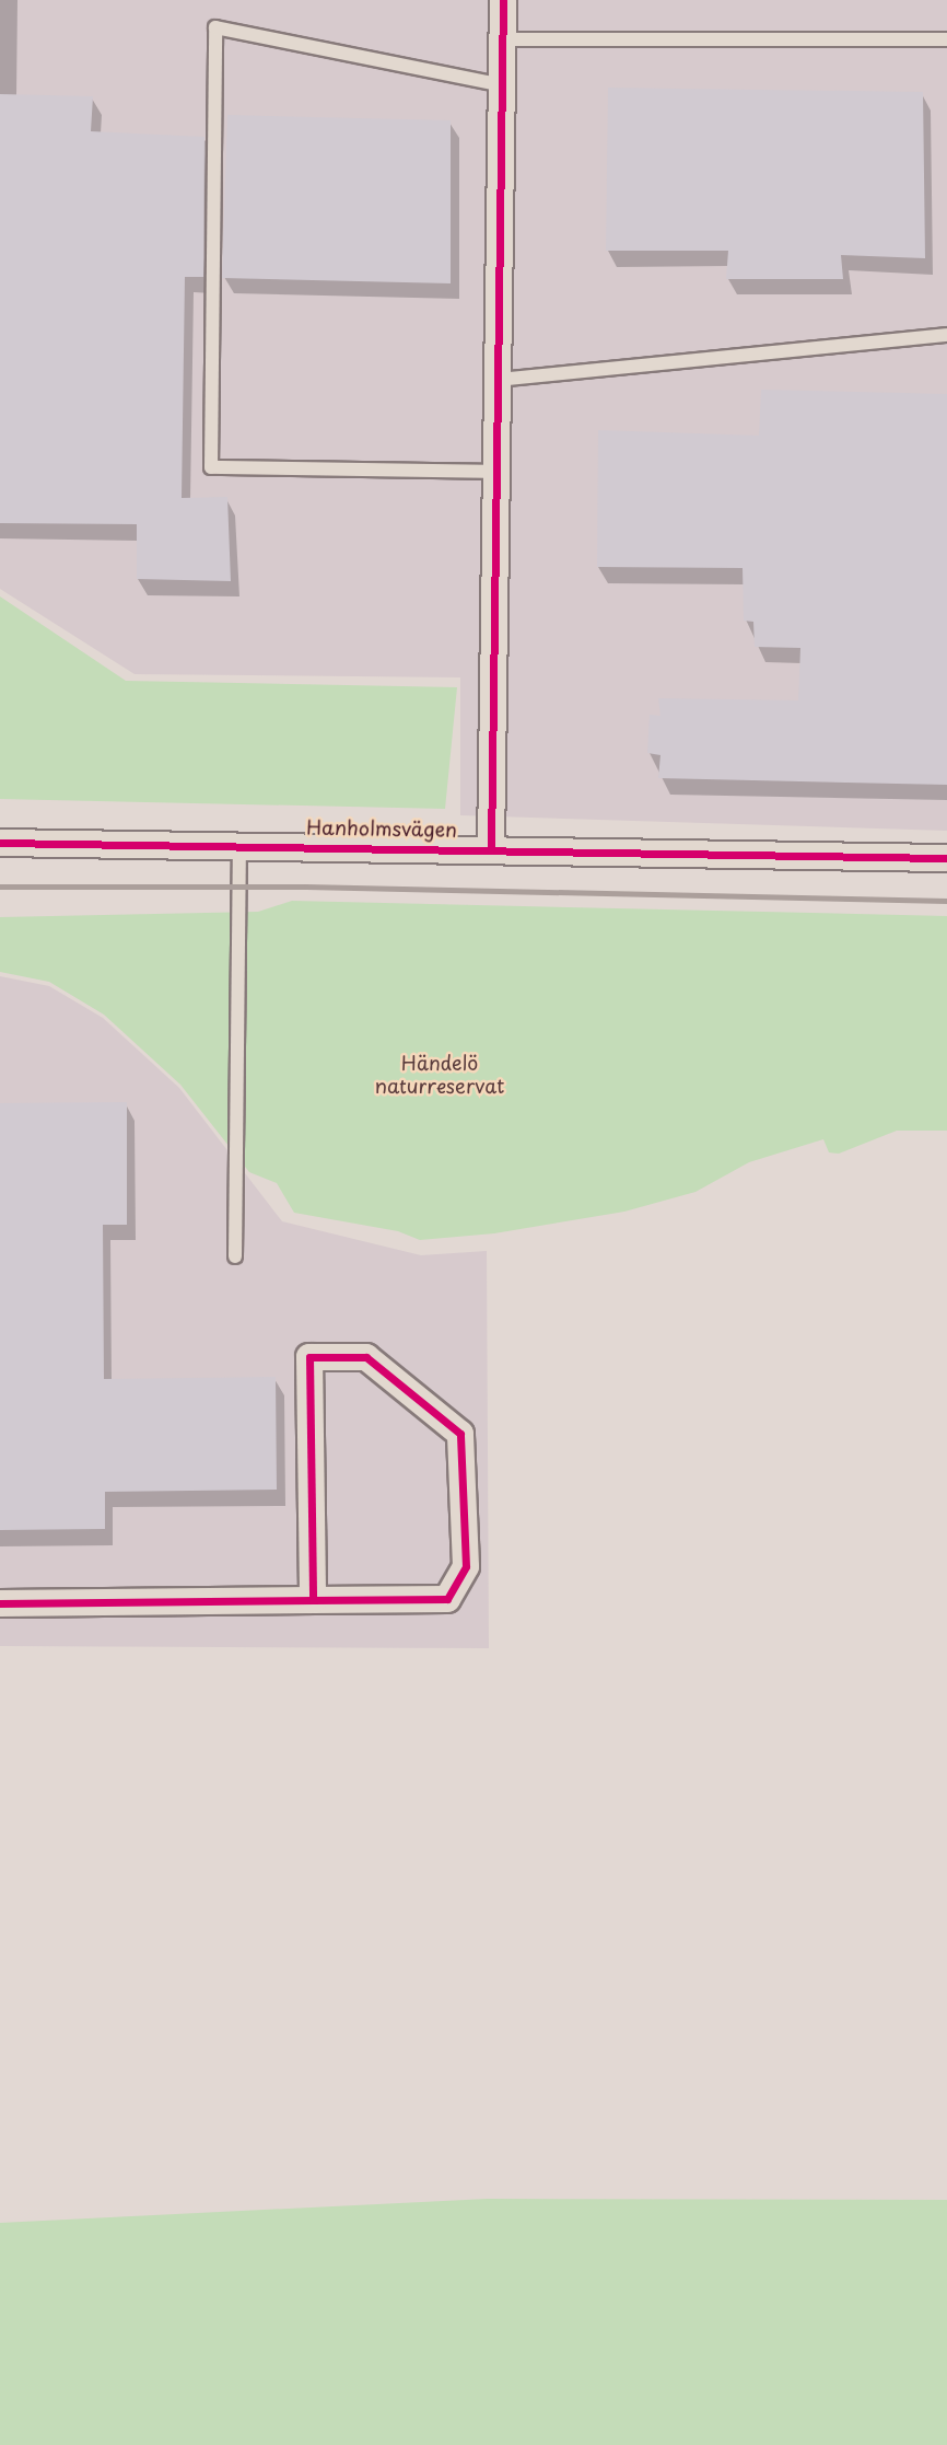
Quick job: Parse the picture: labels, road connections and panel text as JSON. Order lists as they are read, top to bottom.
{
  "streets": {
    "street": ["Hanholmsvägen"]
  },
  "parks": ["Händelö naturreservat"]
}
